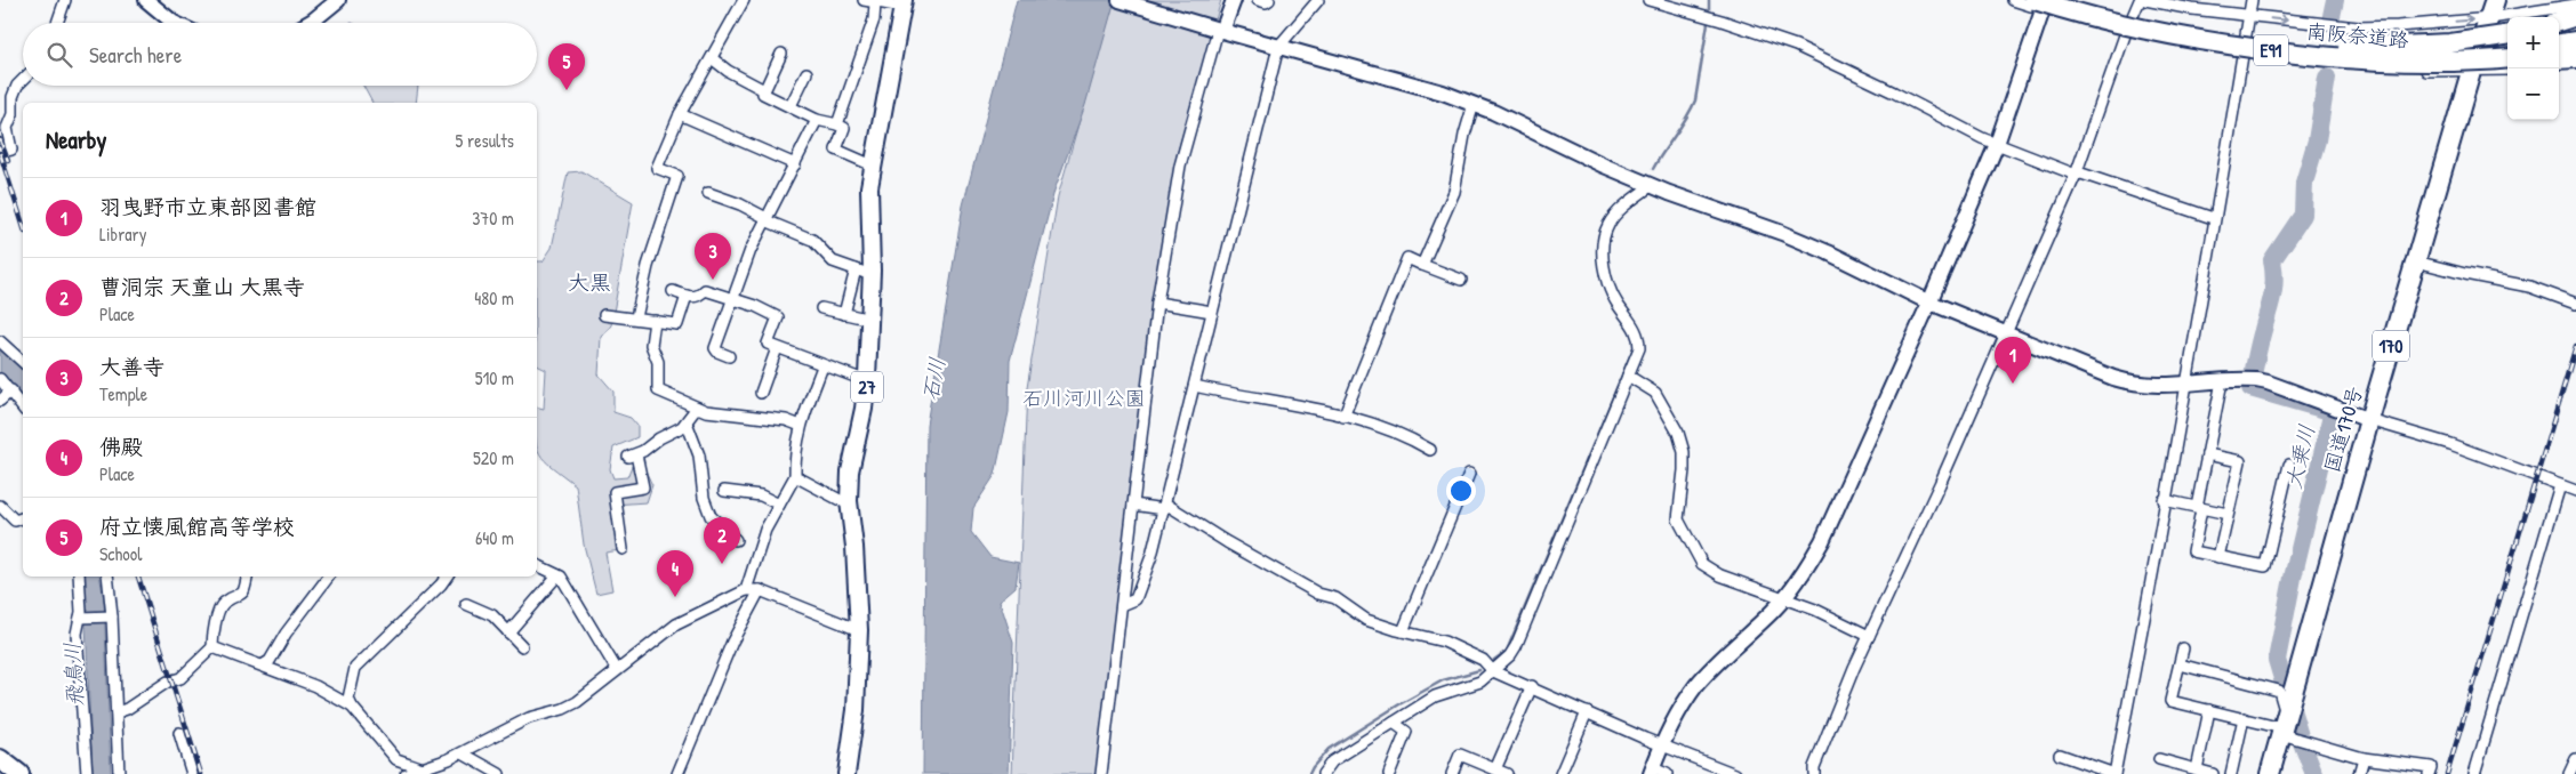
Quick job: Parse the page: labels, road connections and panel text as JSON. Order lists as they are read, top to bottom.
{
  "streets": {
    "highway": [
      "南阪奈道路",
      "E91",
      "170",
      "国道170号"
    ],
    "main road": ["27"]
  },
  "districts": ["大黒"],
  "water": ["石川", "大乗川", "飛鳥川"],
  "parks": ["石川河川公園"],
  "page": {
    "map_buttons": ["+", "−"],
    "search": "Search here",
    "pins": [
      "5",
      "3",
      "1",
      "2",
      "4"
    ],
    "heading": ["Nearby", "5 results"],
    "list": [
      {
        "mark": "1",
        "name": "羽曳野市立東部図書館",
        "note": "Library",
        "value": "370 m"
      },
      {
        "mark": "2",
        "name": "曹洞宗 天童山 大黒寺",
        "note": "Place",
        "value": "480 m"
      },
      {
        "mark": "3",
        "name": "大善寺",
        "note": "Temple",
        "value": "510 m"
      },
      {
        "mark": "4",
        "name": "佛殿",
        "note": "Place",
        "value": "520 m"
      },
      {
        "mark": "5",
        "name": "府立懐風館高等学校",
        "note": "School",
        "value": "640 m"
      }
    ]
  }
}
